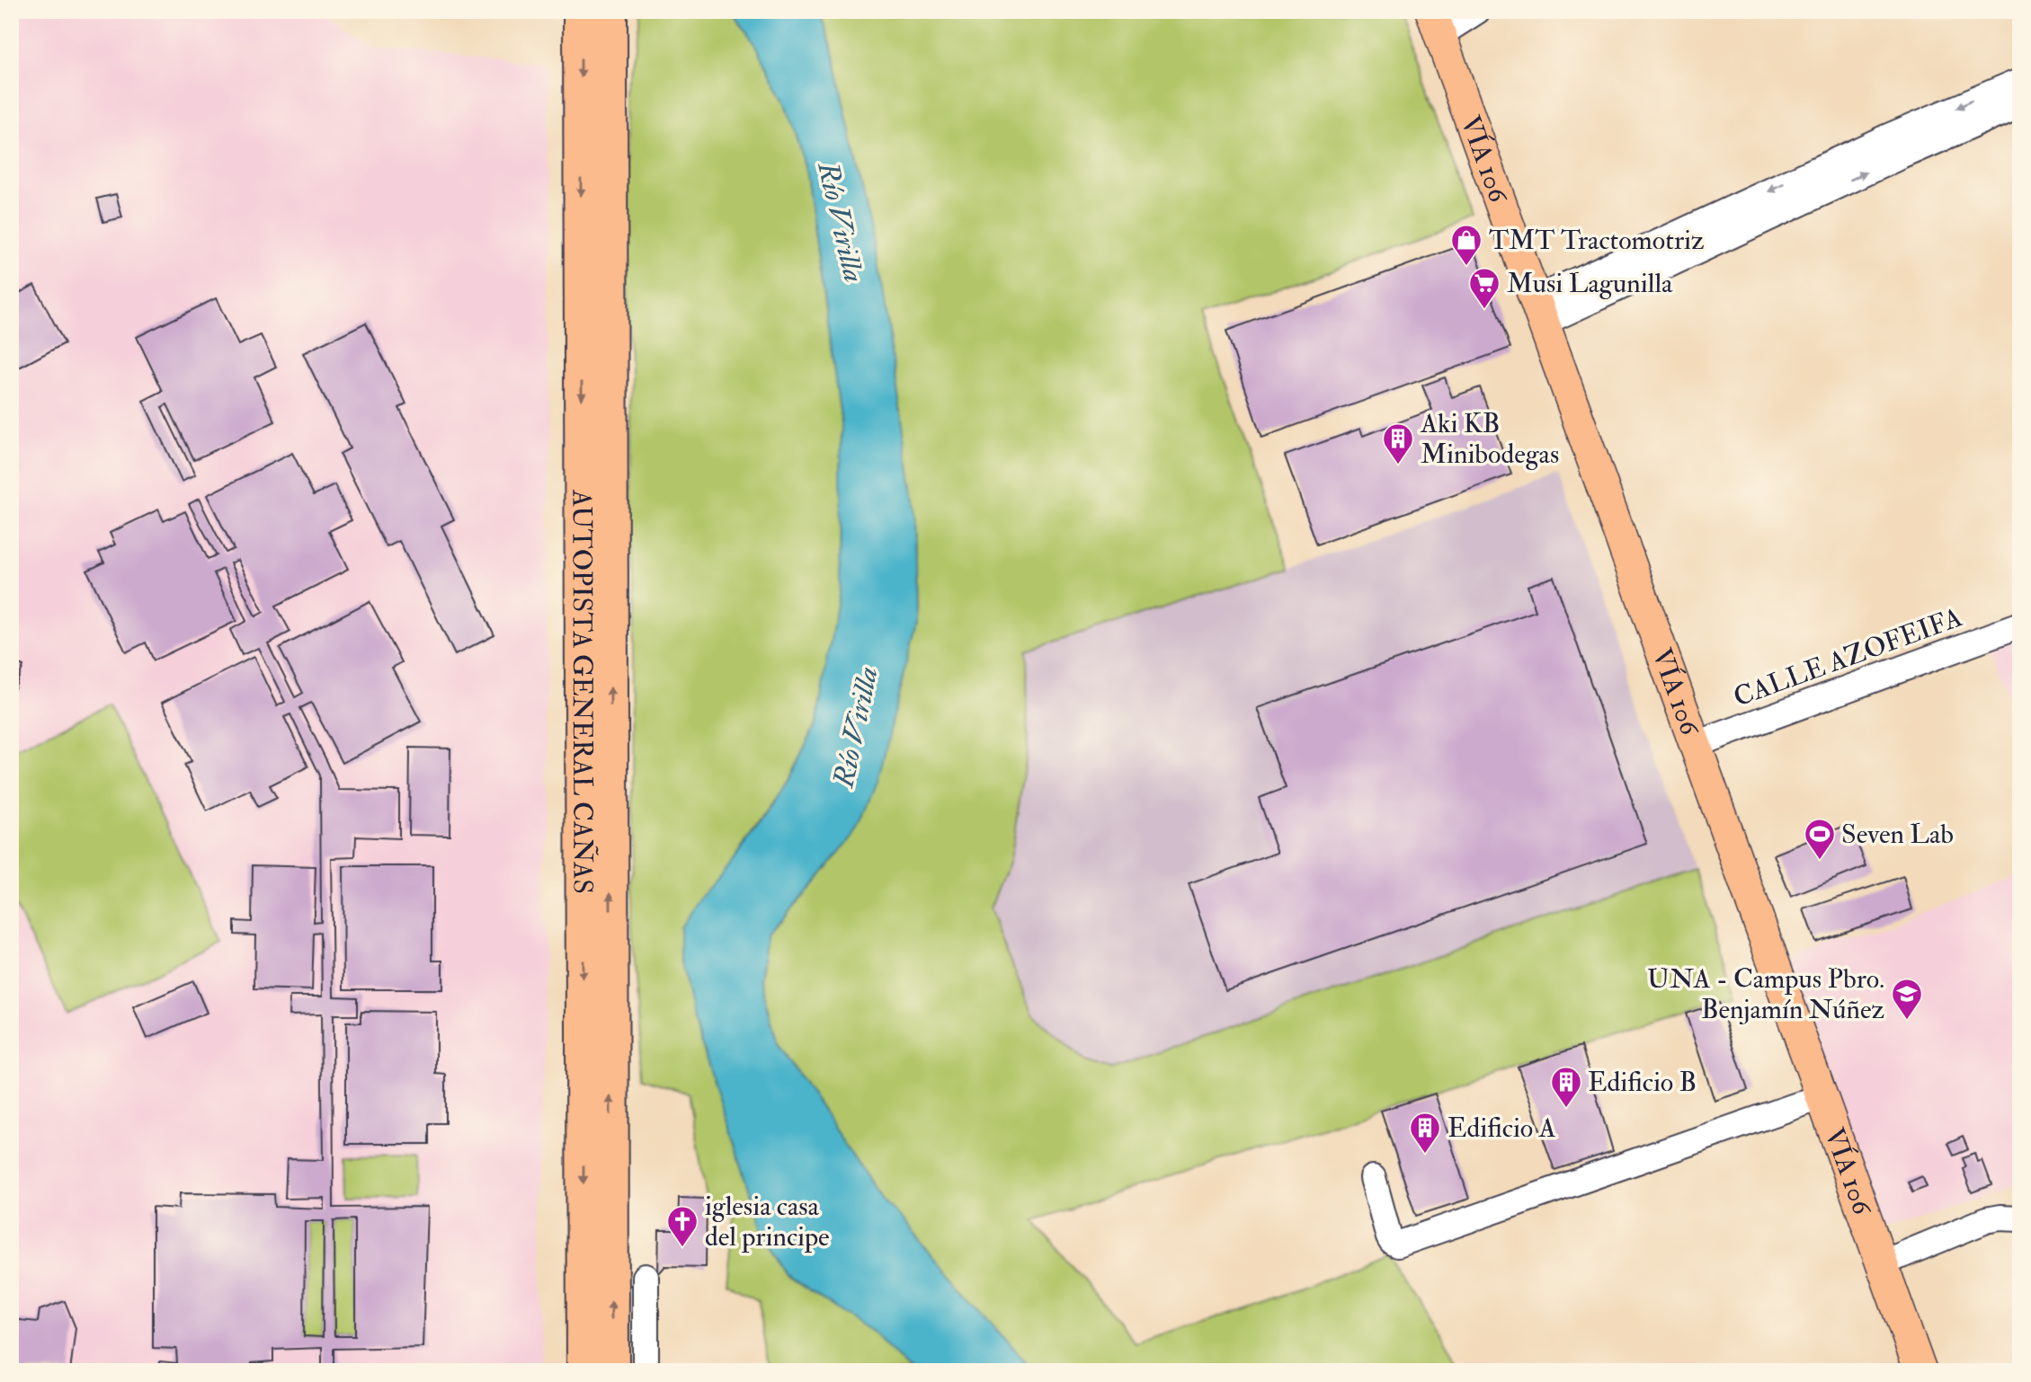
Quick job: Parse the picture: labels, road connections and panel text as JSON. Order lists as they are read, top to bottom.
{
  "streets": {
    "highway": ["AUTOPISTA GENERAL CAÑAS"],
    "main road": ["VÍA 106"],
    "street": ["CALLE AZOFEIFA"]
  },
  "crossings": [
    ["VÍA 106", "CALLE AZOFEIFA"]
  ],
  "water": ["Río Virilla"],
  "places": {
    "shop": ["TMT Tractomotriz"],
    "supermarket": ["Musi Lagunilla"],
    "building": ["Aki KB Minibodegas", "Edificio B", "Edificio A"],
    "sports": ["Seven Lab"],
    "school or university": ["UNA - Campus Pbro. Benjamín Núñez"],
    "church": ["iglesia casa del principe"]
  }
}
